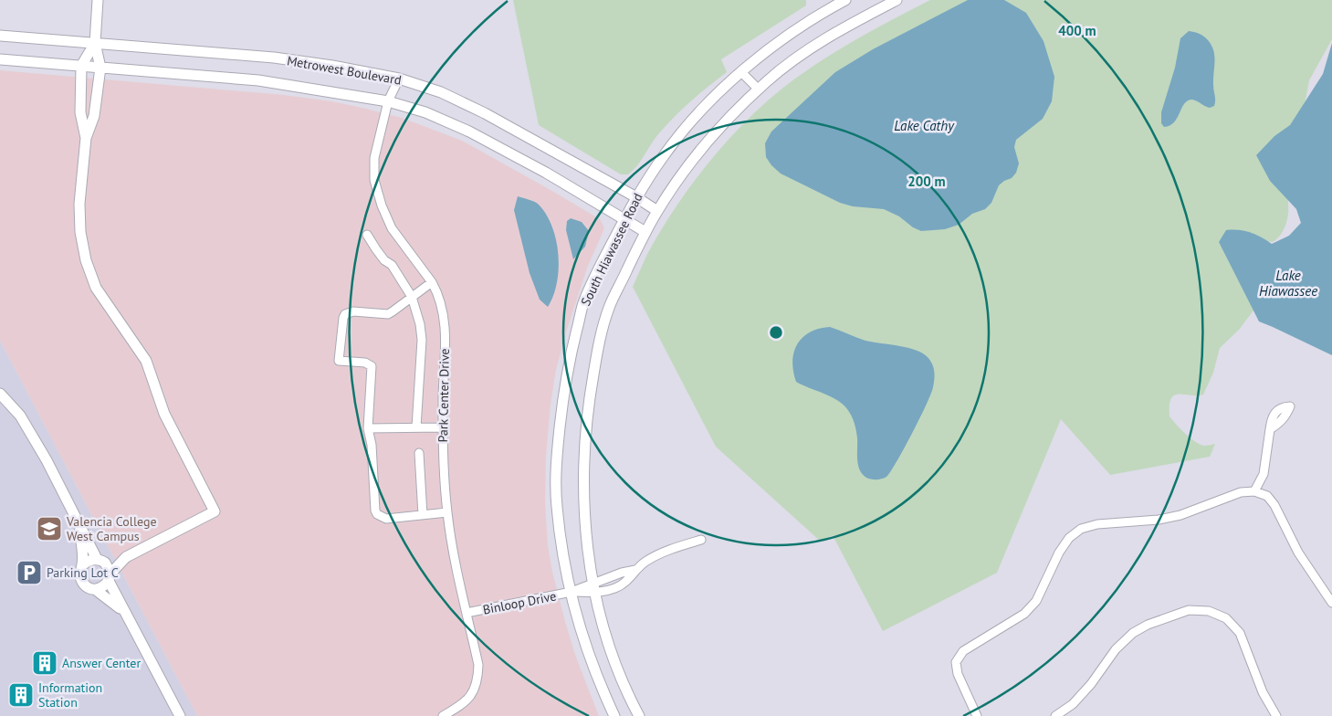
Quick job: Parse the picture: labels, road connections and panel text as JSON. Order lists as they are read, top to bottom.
{
  "streets": {
    "street": [
      "Metrowest Boulevard",
      "South Hiawassee Road",
      "Park Center Drive",
      "Binloop Drive"
    ]
  },
  "crossings": [
    ["Metrowest Boulevard", "South Hiawassee Road"],
    ["Metrowest Boulevard", "Park Center Drive"],
    ["South Hiawassee Road", "Binloop Drive"],
    ["Park Center Drive", "Binloop Drive"]
  ],
  "water": ["Lake Cathy", "Lake Hiawassee"],
  "places": {
    "school or university": ["Valencia College West Campus"],
    "parking": ["Parking Lot C"],
    "building": ["Answer Center", "Information Station"]
  },
  "rings": ["400 m", "200 m"]
}
